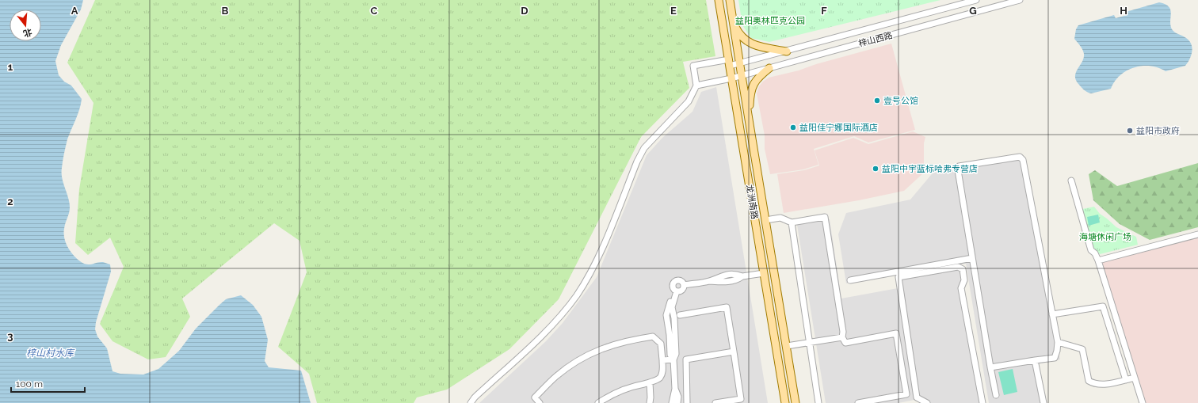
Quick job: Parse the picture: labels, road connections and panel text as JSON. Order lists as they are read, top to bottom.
{
  "streets": {
    "main road": ["龙洲南路"],
    "street": ["梓山西路"]
  },
  "crossings": [
    ["梓山西路", "龙洲南路"]
  ],
  "water": ["梓山村水库"],
  "parks": ["益阳奥林匹克公园", "海塘休闲广场"],
  "places": [
    "壹号公馆",
    "益阳佳宁娜国际酒店",
    "益阳市政府",
    "益阳中宇蓝标哈弗专营店"
  ],
  "scale_bar": "100 m",
  "north": "bottom",
  "grid": {
    "columns": [
      "A",
      "B",
      "C",
      "D",
      "E",
      "F",
      "G",
      "H"
    ],
    "rows": ["1", "2", "3"]
  }
}
